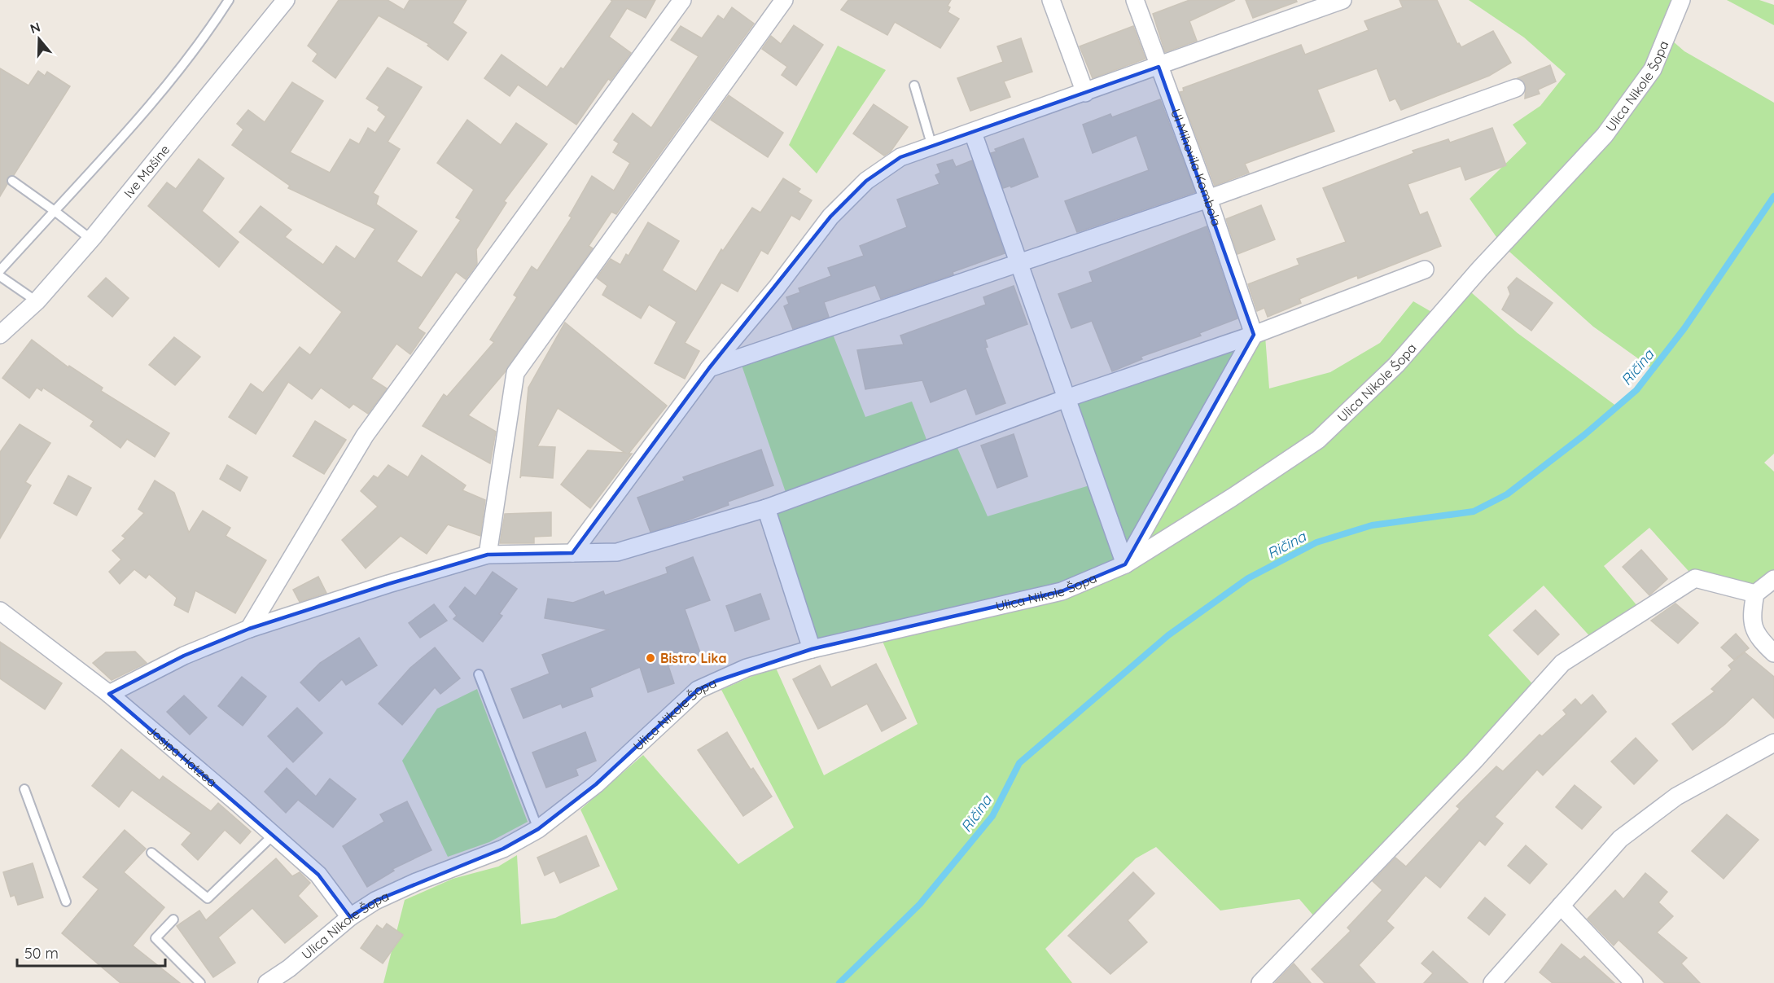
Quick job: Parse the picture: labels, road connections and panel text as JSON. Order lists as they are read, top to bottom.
{
  "streets": {
    "street": [
      "Ulica Nikole Šopa",
      "Ul Mihovila Kombola",
      "Ive Mašine",
      "Josipa Hatzea"
    ]
  },
  "crossings": [
    ["Ulica Nikole Šopa", "Josipa Hatzea"]
  ],
  "water": ["Ričina"],
  "places": ["Bistro Lika"],
  "scale_bar": "50 m",
  "north": "top"
}
